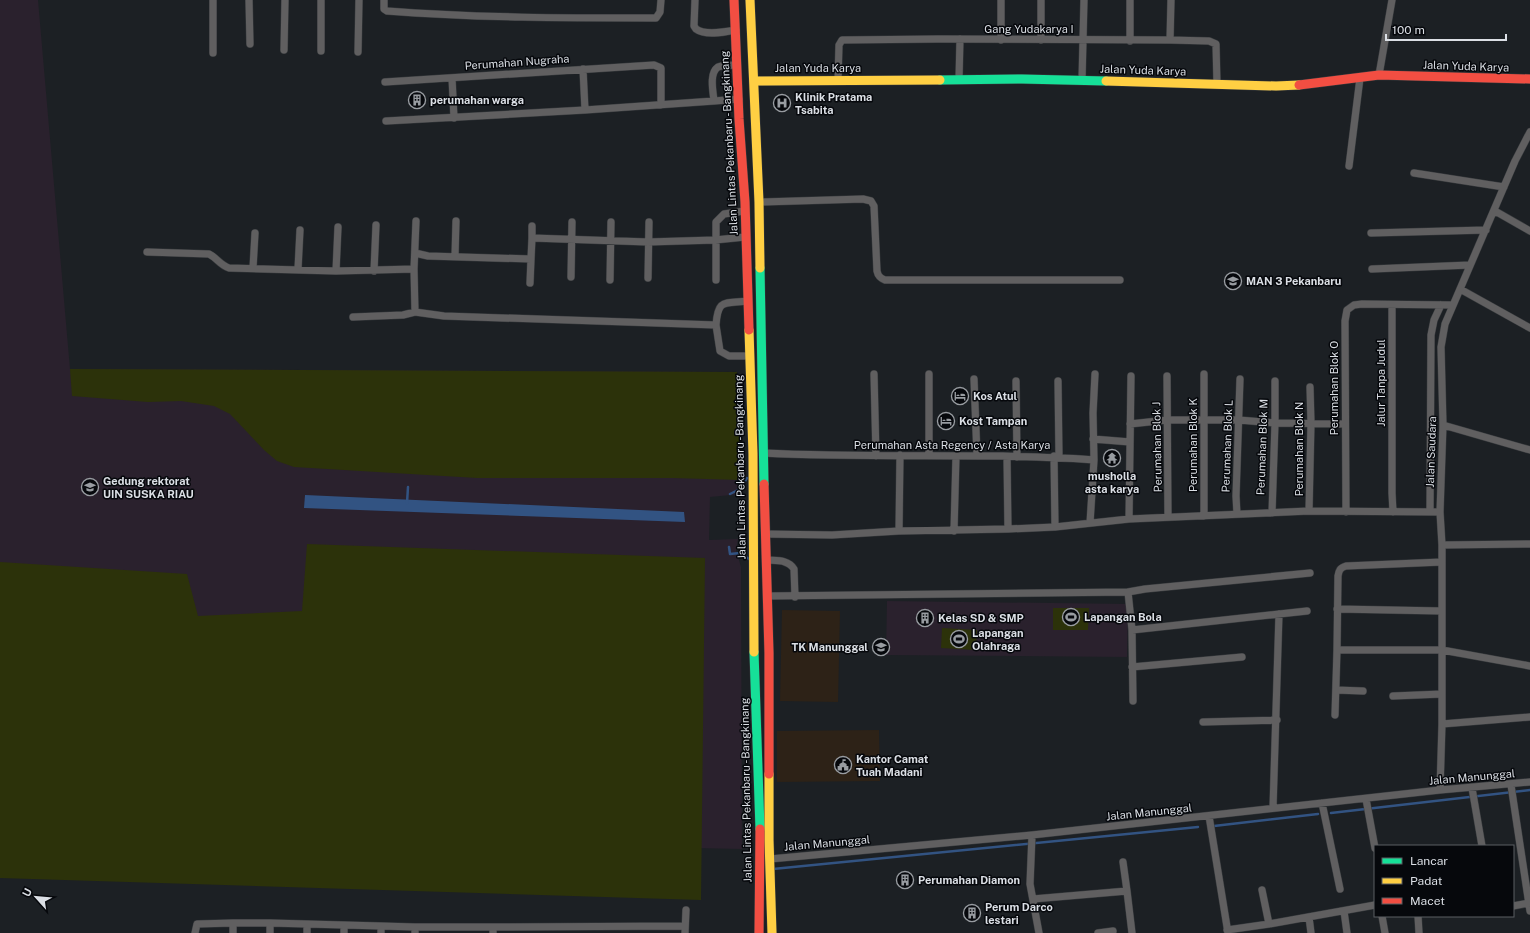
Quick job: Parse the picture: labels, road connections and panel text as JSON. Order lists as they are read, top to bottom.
{
  "streets": {
    "main road": ["Jalan Yuda Karya", "Jalan Lintas Pekanbaru - Bangkinang"],
    "street": [
      "Gang Yudakarya I",
      "Perumahan Nugraha",
      "Jalur Tanpa Judul",
      "Perumahan Blok O",
      "Perumahan Asta Regency / Asta Karya",
      "Perumahan Blok K",
      "Perumahan Blok L",
      "Perumahan Blok J",
      "Perumahan Blok M",
      "Perumahan Blok N",
      "Jalan Saudara",
      "Jalan Manunggal"
    ]
  },
  "crossings": [
    ["Gang Yudakarya I", "Jalan Yuda Karya"],
    ["Jalur Tanpa Judul", "Perumahan Blok O"],
    ["Jalan Saudara", "Jalan Manunggal"]
  ],
  "places": {
    "building": [
      "perumahan warga",
      "Kelas SD & SMP",
      "Perumahan Diamon",
      "Perum Darco lestari"
    ],
    "hospital": ["Klinik Pratama Tsabita"],
    "school or university": ["MAN 3 Pekanbaru", "Gedung rektorat UIN SUSKA RIAU", "TK Manunggal"],
    "hotel": ["Kos Atul", "Kost Tampan"],
    "temple": ["musholla asta karya"],
    "sports": ["Lapangan Bola", "Lapangan Olahraga"],
    "public building": ["Kantor Camat Tuah Madani"]
  },
  "legend": ["Lancar", "Padat", "Macet"],
  "scale_bar": "100 m",
  "north": "top left"
}
